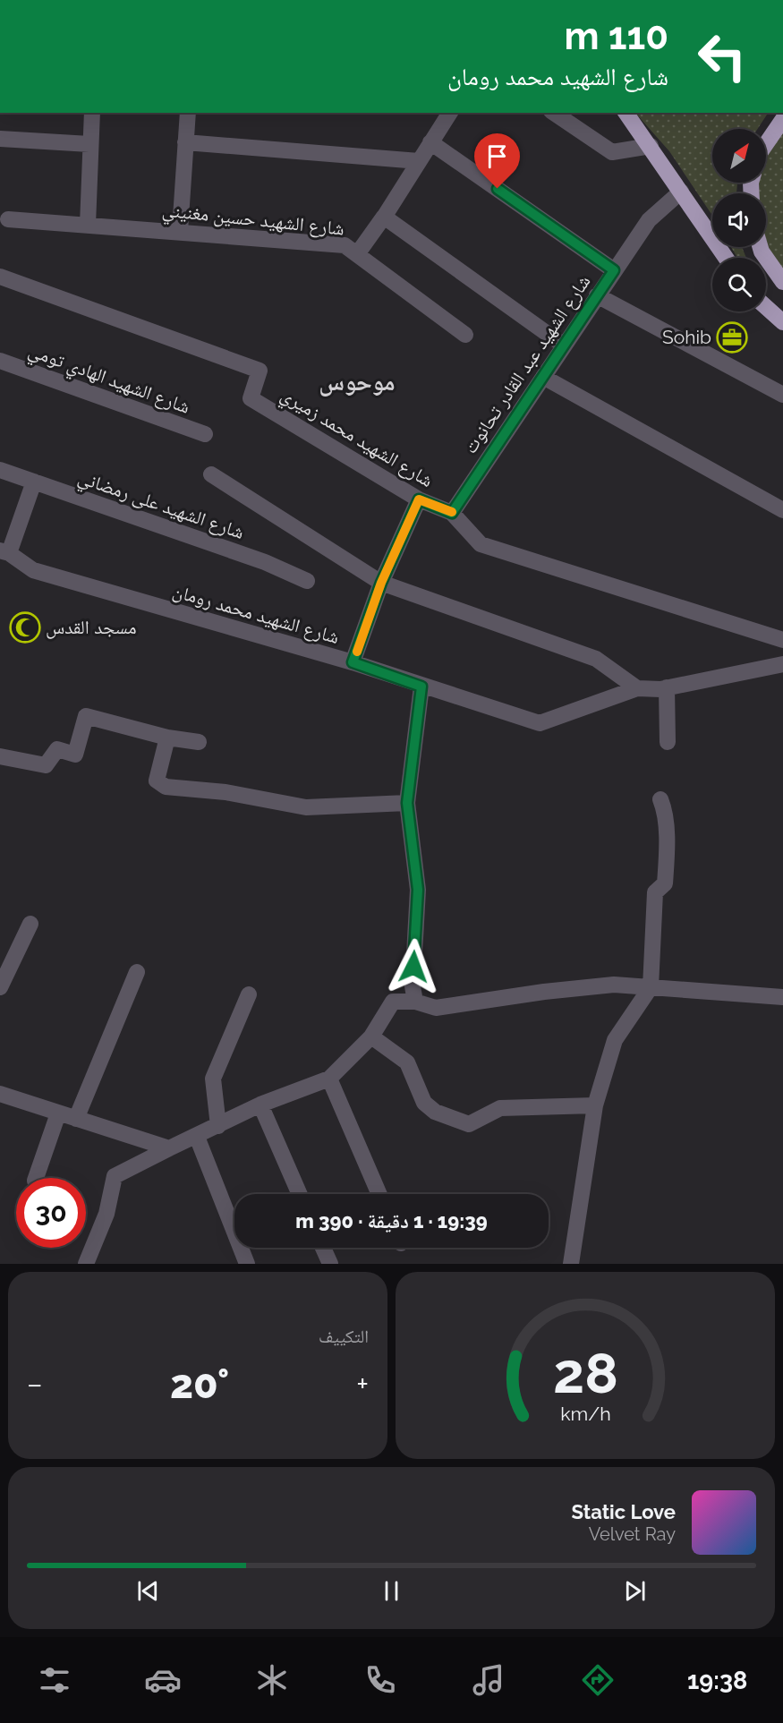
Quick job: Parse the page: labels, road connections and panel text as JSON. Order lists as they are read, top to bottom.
{
  "streets": {
    "street": [
      "شارع الشهيد حسين مغنيني",
      "شارع الشهيد عبد القادر تحانوت",
      "شارع الشهيد الهادي تومي",
      "شارع الشهيد محمد زميري",
      "شارع الشهيد على رمضاني",
      "شارع الشهيد محمد رومان"
    ]
  },
  "crossings": [
    ["شارع الشهيد عبد القادر تحانوت", "شارع الشهيد محمد زميري"]
  ],
  "districts": ["موحوس"],
  "places": {
    "office": ["Sohib"],
    "mosque": ["مسجد القدس"]
  },
  "north": "top right",
  "page": {
    "turn": ["110 m", "شارع الشهيد محمد رومان"],
    "limit": "30",
    "trip": "19:39 · 1 دقيقة · 390 m",
    "tile": "التكييف",
    "heat": ["−", "20°", "+"],
    "song": ["Static Love", "Velvet Ray"],
    "tabs": "19:38",
    "gauge": ["28", "km/h"]
  }
}
